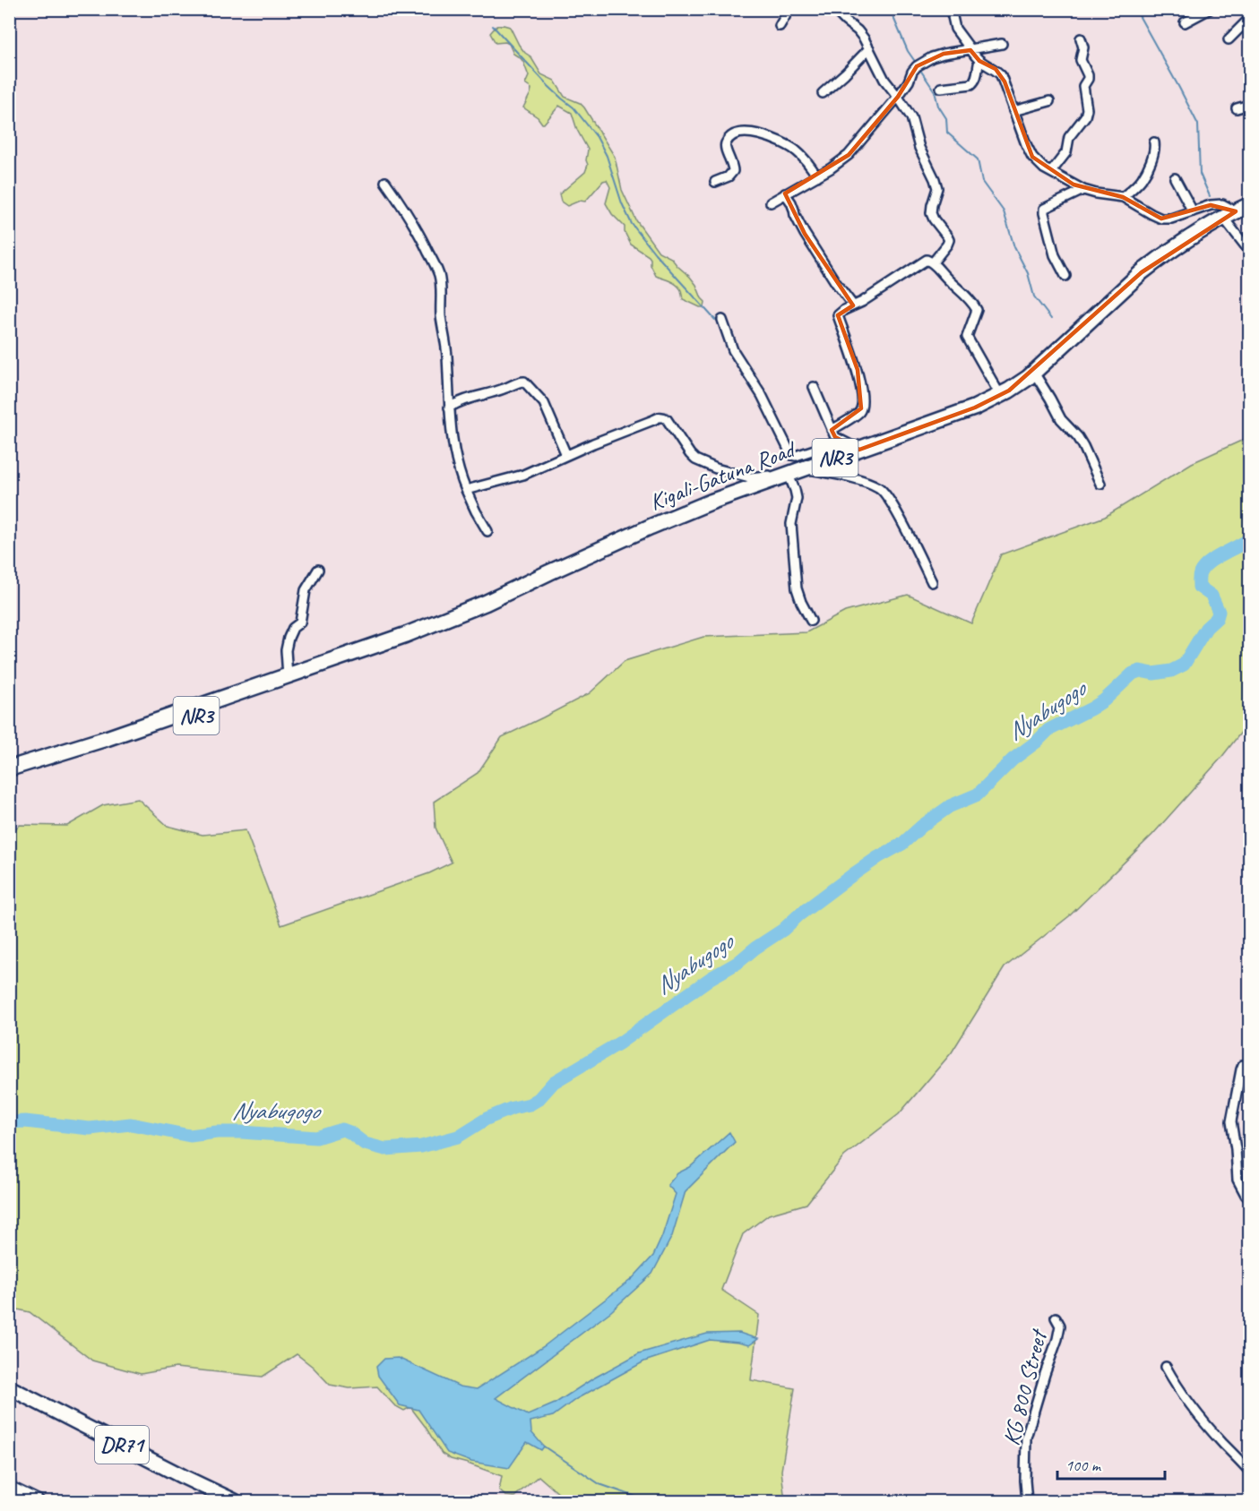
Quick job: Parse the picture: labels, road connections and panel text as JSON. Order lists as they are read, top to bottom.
{
  "streets": {
    "highway": ["NR3", "Kigali-Gatuna Road"],
    "main road": ["DR71"],
    "street": ["KG 800 Street"]
  },
  "water": ["Nyabugogo"],
  "scale_bar": "100 m"
}
